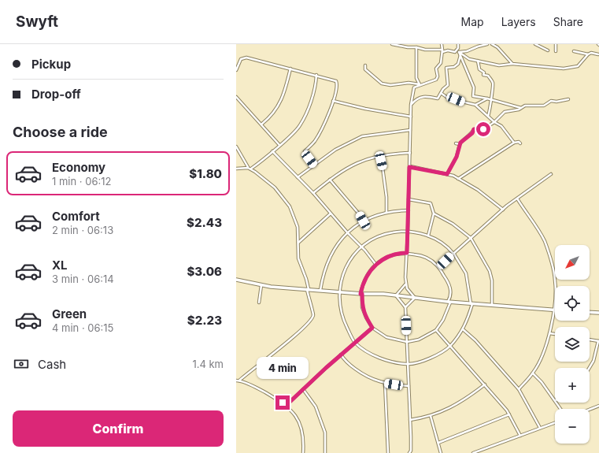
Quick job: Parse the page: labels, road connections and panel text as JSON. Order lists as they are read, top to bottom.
{
  "north": "bottom left",
  "page": {
    "header": "Swyft",
    "nav": ["Map", "Layers", "Share"],
    "banner": ["Pickup", "Drop-off"],
    "heading": "Choose a ride",
    "list": [
      {
        "name": "Economy",
        "note": "1 min · 06:12",
        "value": "$1.80"
      },
      {
        "name": "Comfort",
        "note": "2 min · 06:13",
        "value": "$2.43"
      },
      {
        "name": "XL",
        "note": "3 min · 06:14",
        "value": "$3.06"
      },
      {
        "name": "Green",
        "note": "4 min · 06:15",
        "value": "$2.23"
      }
    ],
    "map_buttons": ["+", "−"],
    "pay": ["Cash", "1.4 km"],
    "bubble": "4 min",
    "buttons": "Confirm"
  }
}
